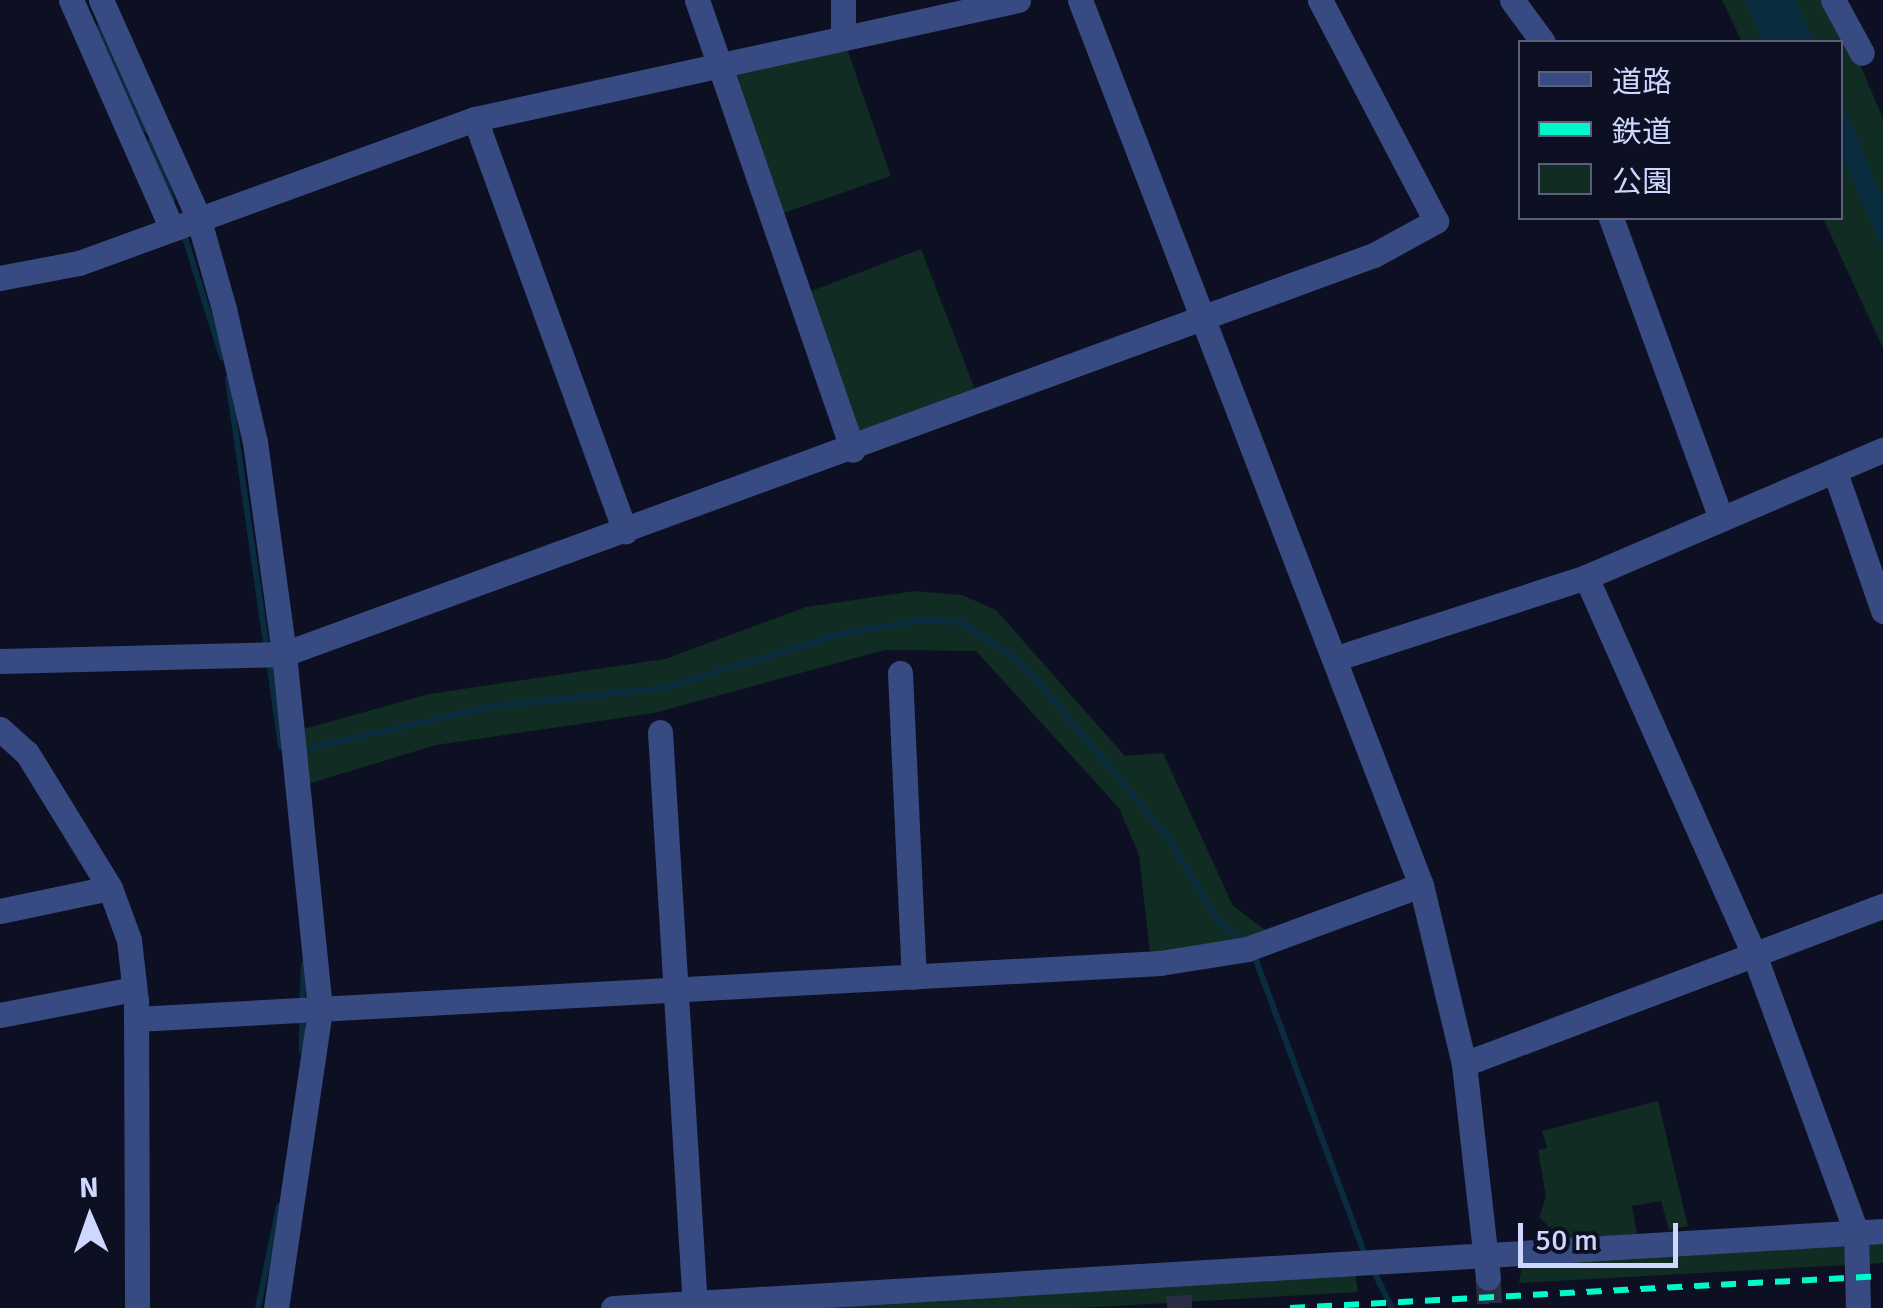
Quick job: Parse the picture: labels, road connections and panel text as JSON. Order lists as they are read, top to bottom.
{
  "legend": ["道路", "鉄道", "公園"],
  "scale_bar": "50 m",
  "north": "top"
}
